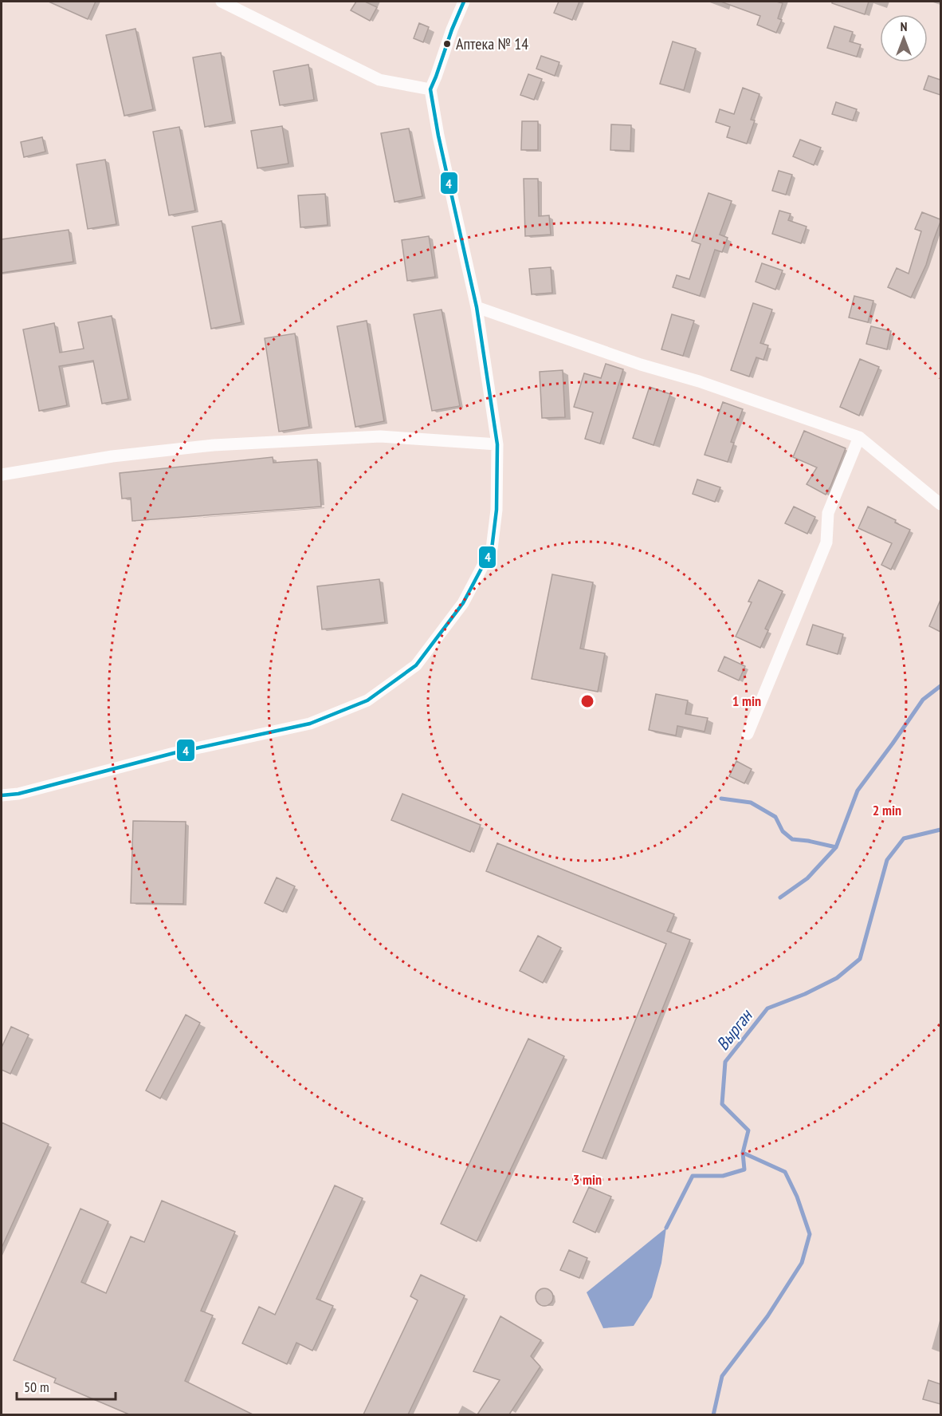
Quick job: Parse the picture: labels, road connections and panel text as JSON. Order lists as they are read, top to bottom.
{
  "water": ["Вырган"],
  "places": ["Аптека № 14"],
  "lines": ["transit line 4"],
  "scale_bar": "50 m",
  "north": "top",
  "rings": ["1 min", "2 min", "3 min"]
}
